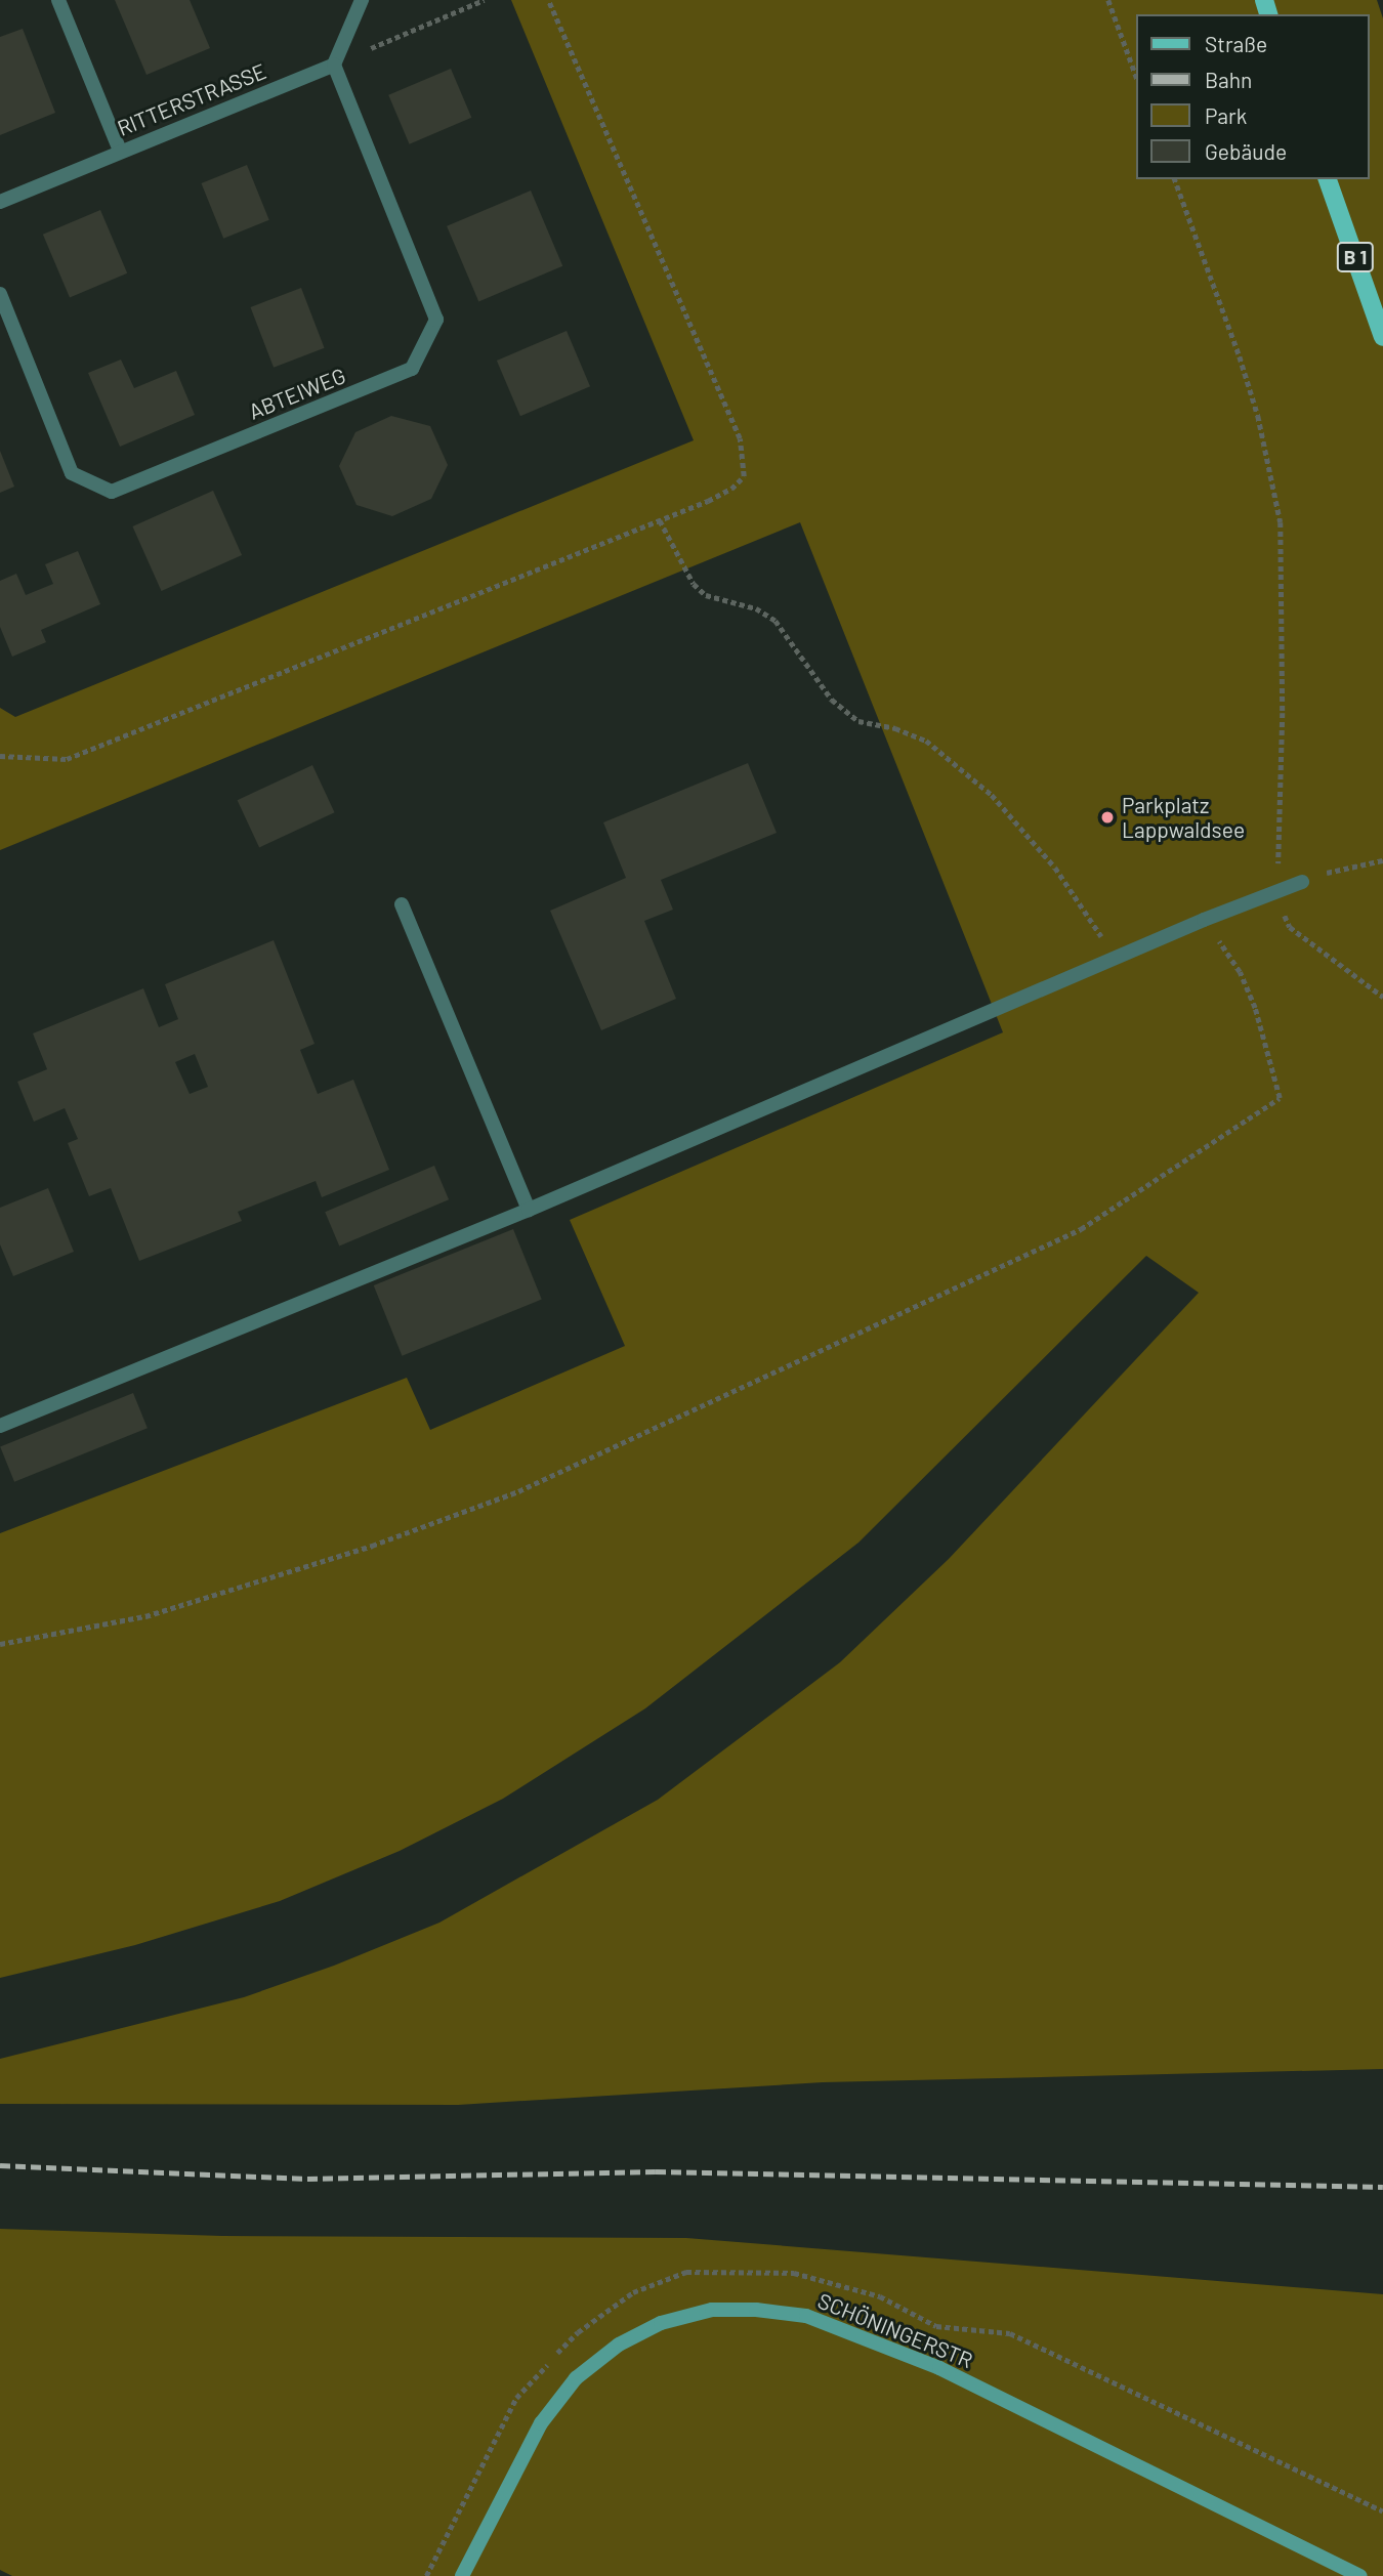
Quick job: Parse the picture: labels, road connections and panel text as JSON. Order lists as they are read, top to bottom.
{
  "streets": {
    "main road": ["B 1", "SCHÖNINGERSTR"],
    "street": ["RITTERSTRASSE", "ABTEIWEG"]
  },
  "crossings": [
    ["RITTERSTRASSE", "ABTEIWEG"]
  ],
  "places": ["Parkplatz Lappwaldsee"],
  "legend": [
    "Straße",
    "Bahn",
    "Park",
    "Gebäude"
  ]
}
